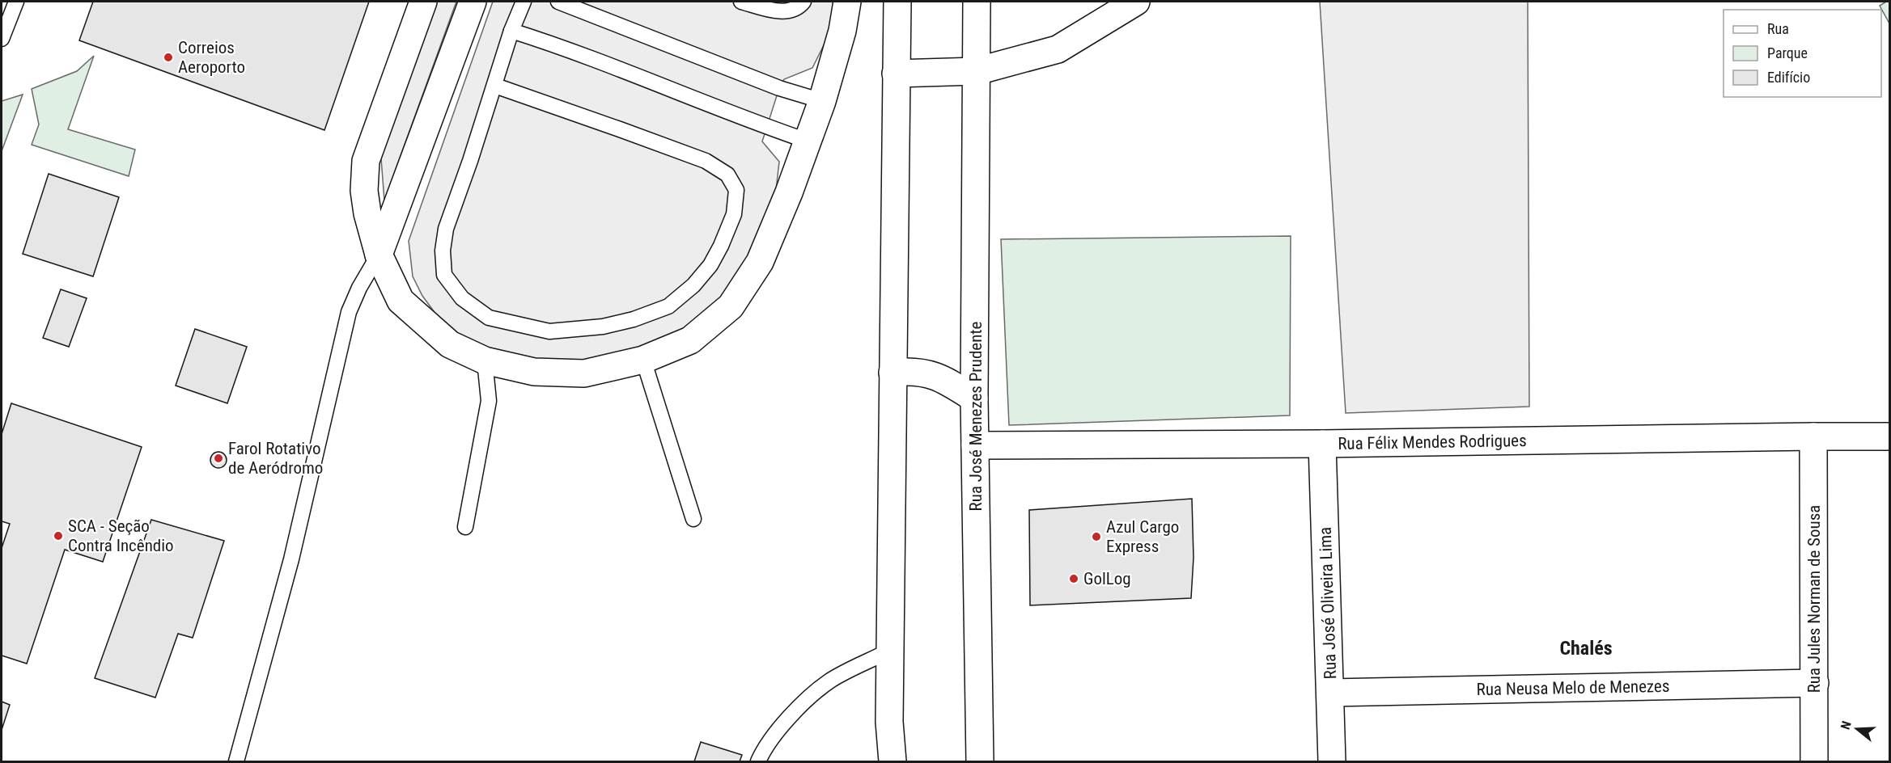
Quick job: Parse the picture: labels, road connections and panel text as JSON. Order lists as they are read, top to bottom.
{
  "streets": {
    "street": [
      "Rua José Menezes Prudente",
      "Rua Félix Mendes Rodrigues",
      "Rua Jules Norman de Sousa",
      "Rua José Oliveira Lima",
      "Rua Neusa Melo de Menezes"
    ]
  },
  "crossings": [
    ["Rua José Menezes Prudente", "Rua Félix Mendes Rodrigues"],
    ["Rua Félix Mendes Rodrigues", "Rua Jules Norman de Sousa"],
    ["Rua Félix Mendes Rodrigues", "Rua José Oliveira Lima"],
    ["Rua Jules Norman de Sousa", "Rua Neusa Melo de Menezes"],
    ["Rua José Oliveira Lima", "Rua Neusa Melo de Menezes"]
  ],
  "districts": ["Chalés"],
  "places": [
    "Correios Aeroporto",
    "Farol Rotativo de Aeródromo",
    "SCA - Seção Contra Incêndio",
    "Azul Cargo Express",
    "GolLog"
  ],
  "legend": ["Rua", "Parque", "Edifício"],
  "north": "left"
}
